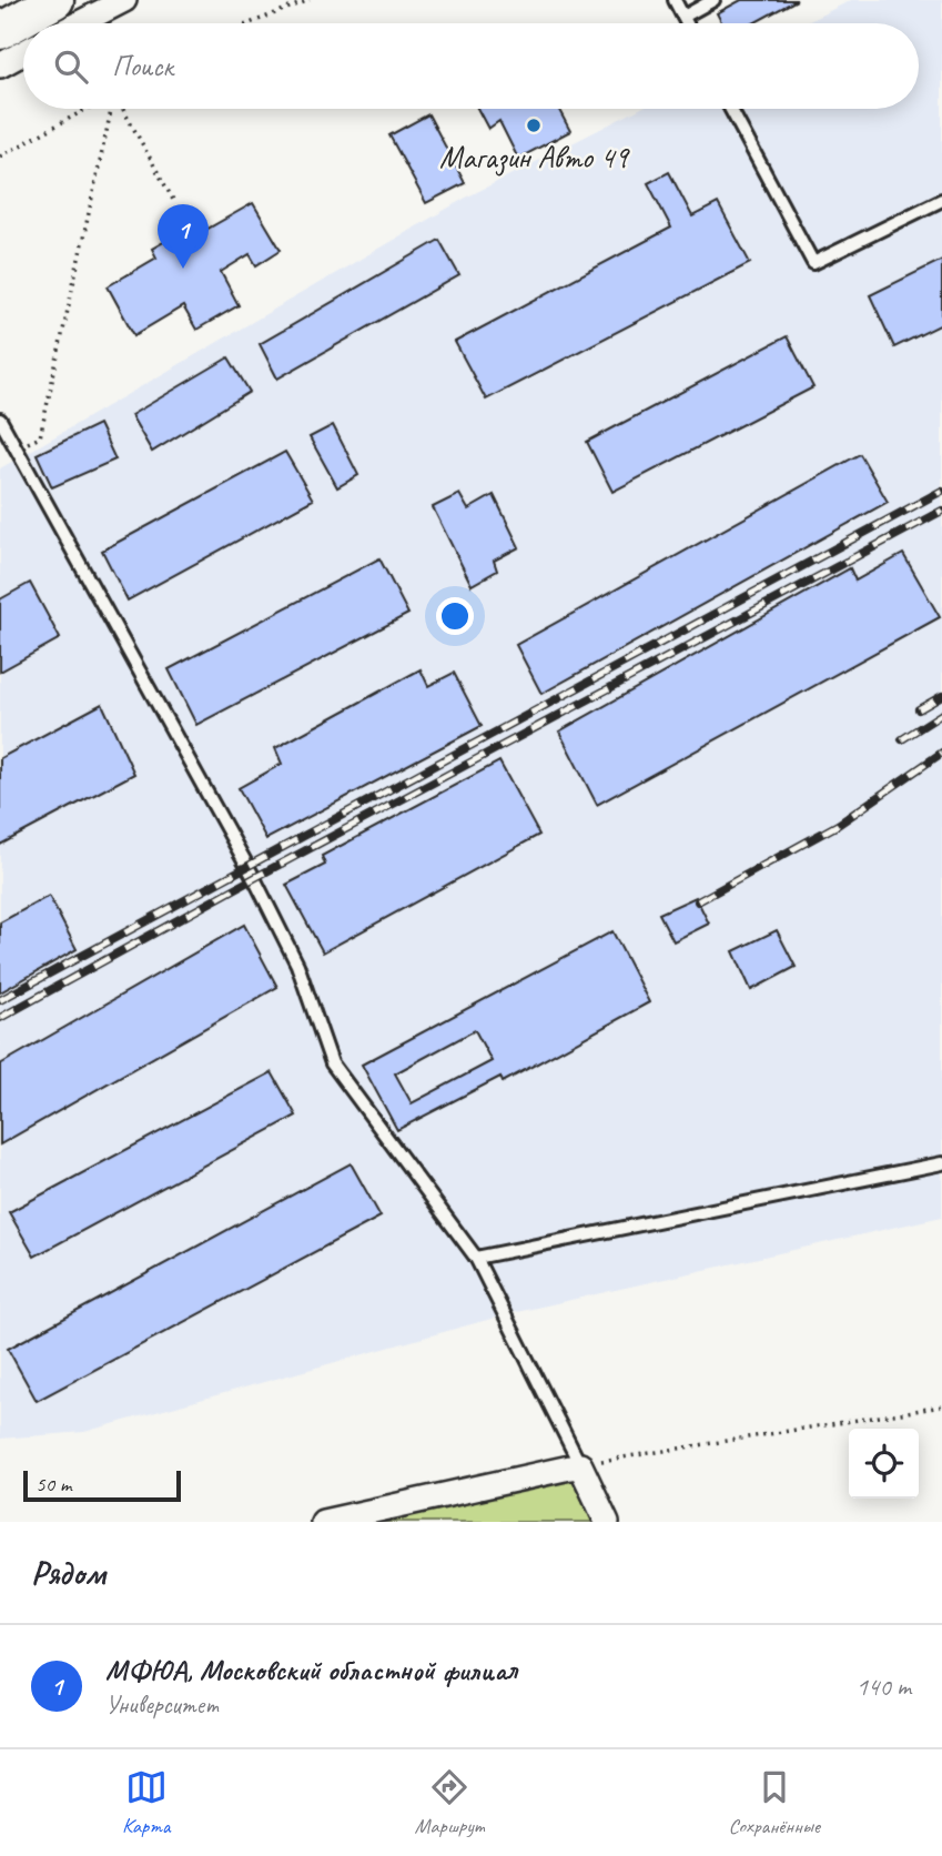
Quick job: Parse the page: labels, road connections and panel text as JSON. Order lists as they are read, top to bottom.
{
  "places": ["Магазин Авто 49"],
  "scale_bar": "50 m",
  "page": {
    "search": "Поиск",
    "pins": "1",
    "scale": "50 m",
    "heading": "Рядом",
    "list": [
      {
        "mark": "1",
        "name": "МФЮА, Московский областной филиал",
        "note": "Университет",
        "value": "140 m"
      }
    ],
    "nav": ["Карта", "Маршрут", "Сохранённые"]
  }
}
